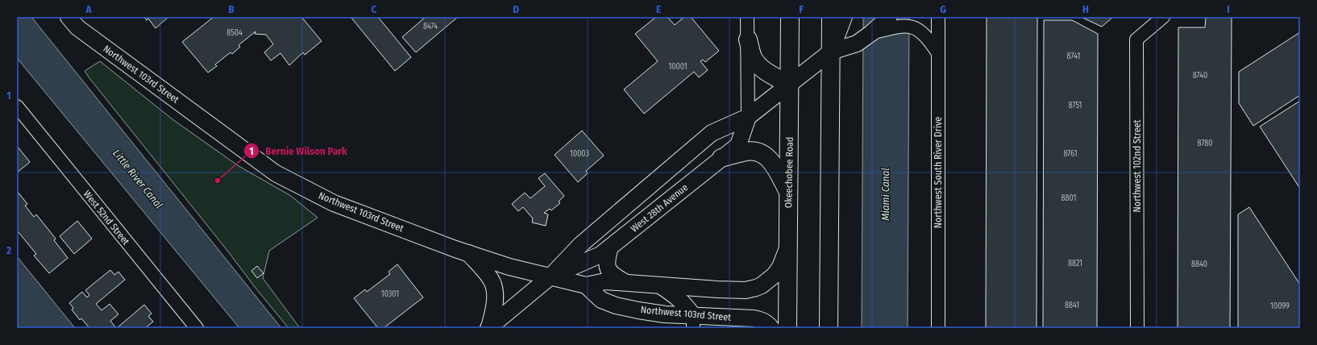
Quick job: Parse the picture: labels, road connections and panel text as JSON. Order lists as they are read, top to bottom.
{
  "streets": {
    "highway": ["Okeechobee Road"],
    "main road": ["Northwest 103rd Street", "West 28th Avenue"],
    "street": ["Northwest 102nd Street", "Northwest South River Drive", "West 52nd Street"]
  },
  "crossings": [
    ["Northwest 103rd Street", "Okeechobee Road"],
    ["Northwest 103rd Street", "West 28th Avenue"],
    ["Okeechobee Road", "West 28th Avenue"]
  ],
  "water": ["Little River Canal", "Miami Canal"],
  "places": ["Bernie Wilson Park"],
  "house_numbers": [
    "8474",
    "8504",
    "8741",
    "10001",
    "8740",
    "8751",
    "8780",
    "10003",
    "8761",
    "8801",
    "8821",
    "8840",
    "10301",
    "8841",
    "10099"
  ],
  "grid": {
    "columns": [
      "A",
      "B",
      "C",
      "D",
      "E",
      "F",
      "G",
      "H",
      "I"
    ],
    "rows": ["1", "2"]
  }
}
